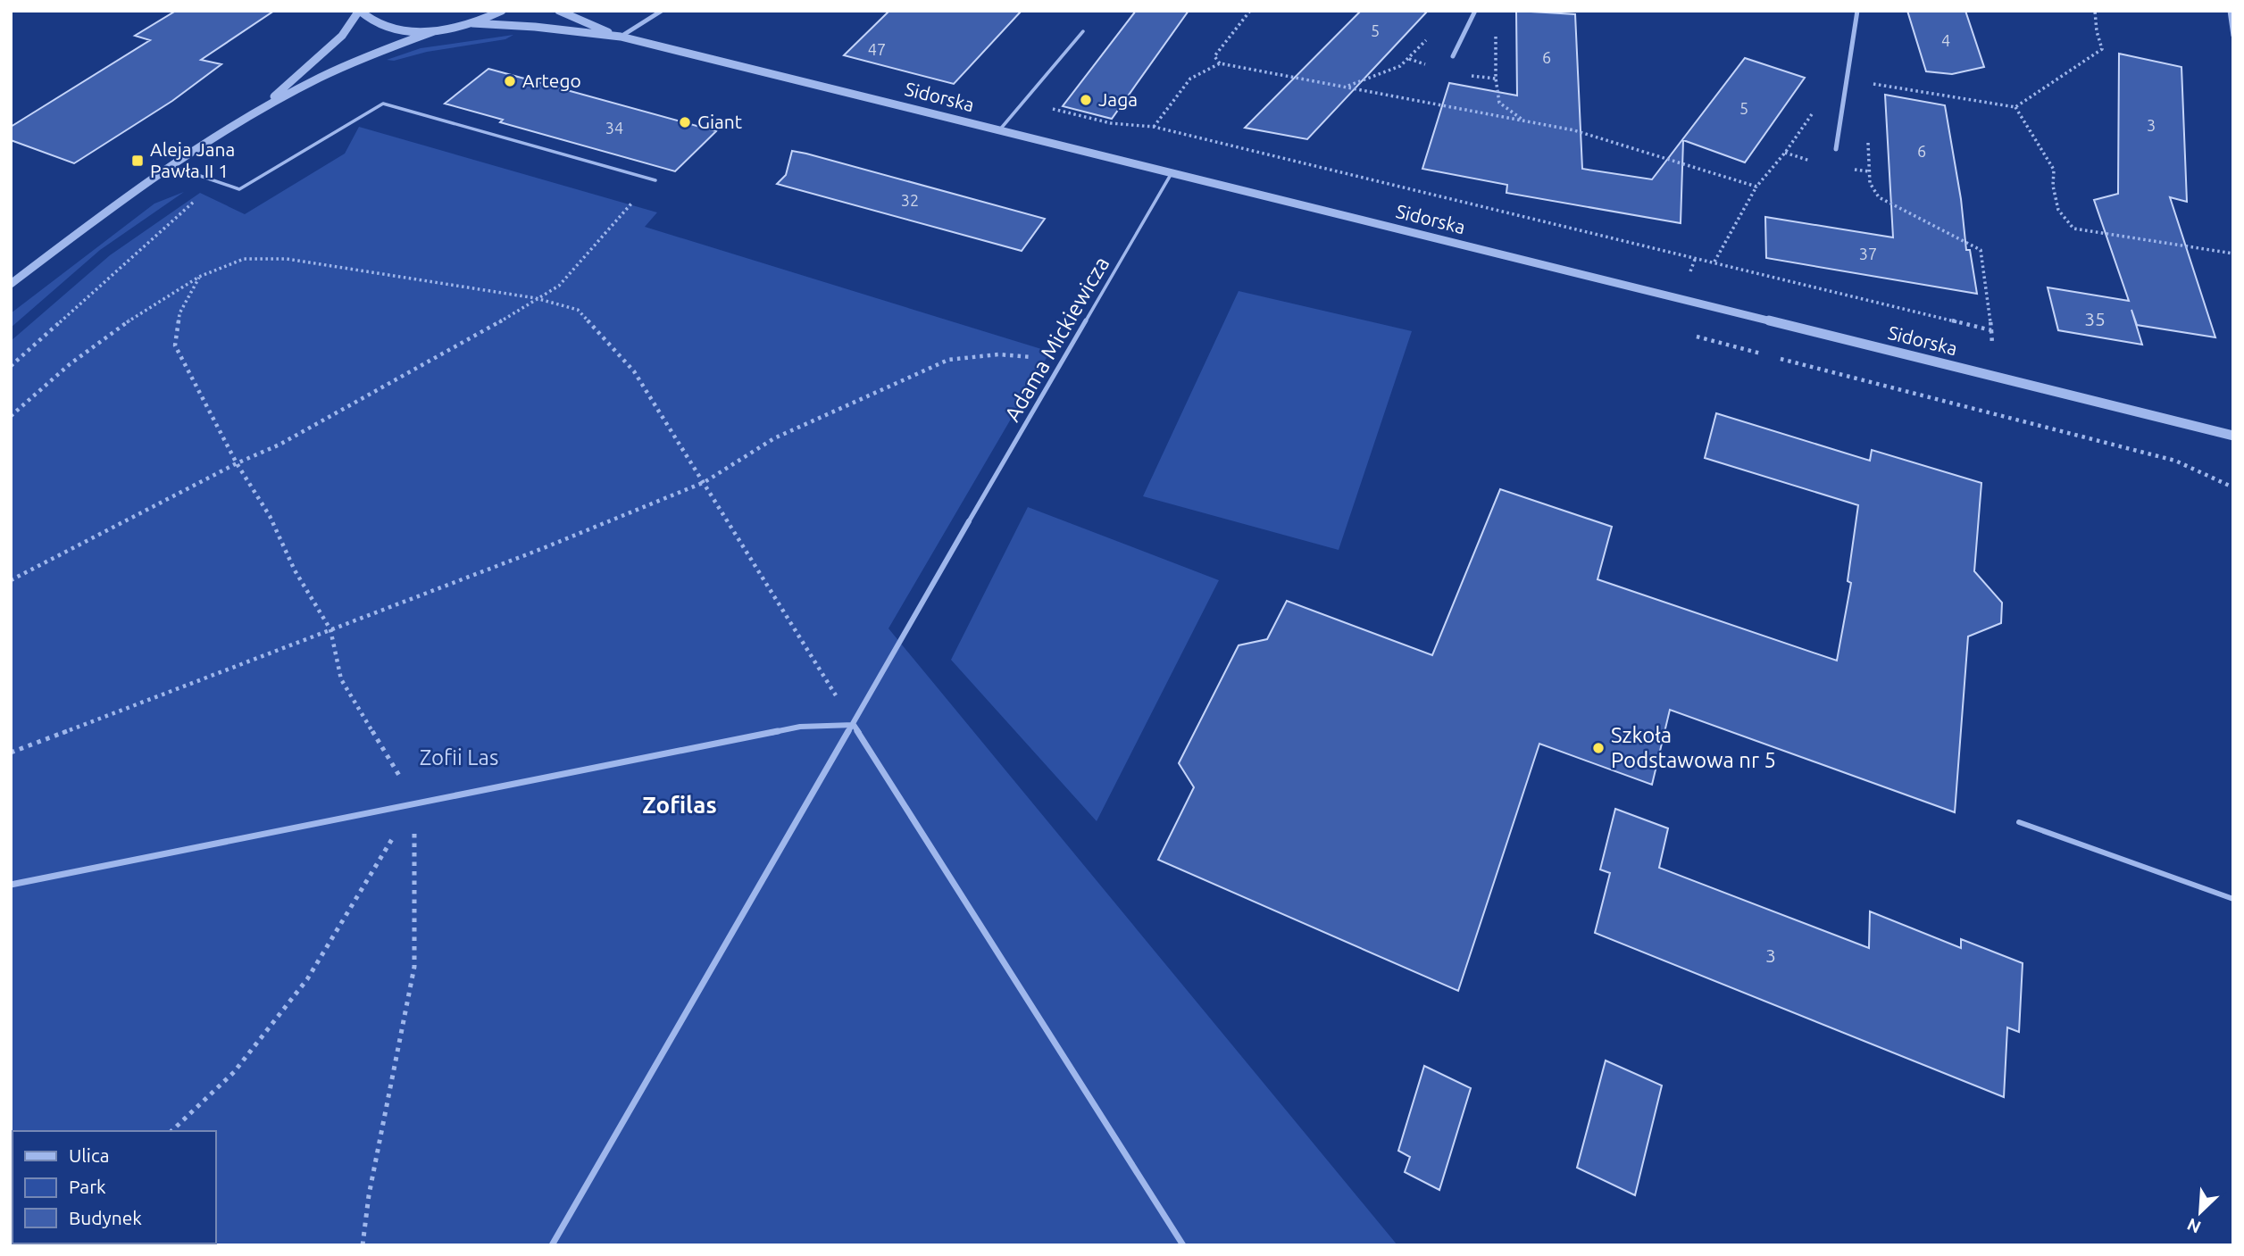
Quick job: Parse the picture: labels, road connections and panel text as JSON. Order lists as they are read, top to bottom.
{
  "streets": {
    "street": ["Sidorska"],
    "lane": ["Adama Mickiewicza"]
  },
  "crossings": [
    ["Sidorska", "Adama Mickiewicza"]
  ],
  "districts": ["Zofilas"],
  "parks": ["Zofii Las"],
  "places": {
    "other": [
      "Artego",
      "Jaga",
      "Giant",
      "Szkoła Podstawowa nr 5"
    ],
    "transit": ["Aleja Jana Pawła II 1"]
  },
  "house_numbers": [
    "5",
    "4",
    "47",
    "6",
    "5",
    "3",
    "34",
    "6",
    "32",
    "37",
    "35",
    "3"
  ],
  "legend": ["Ulica", "Park", "Budynek"],
  "north": "bottom left"
}
